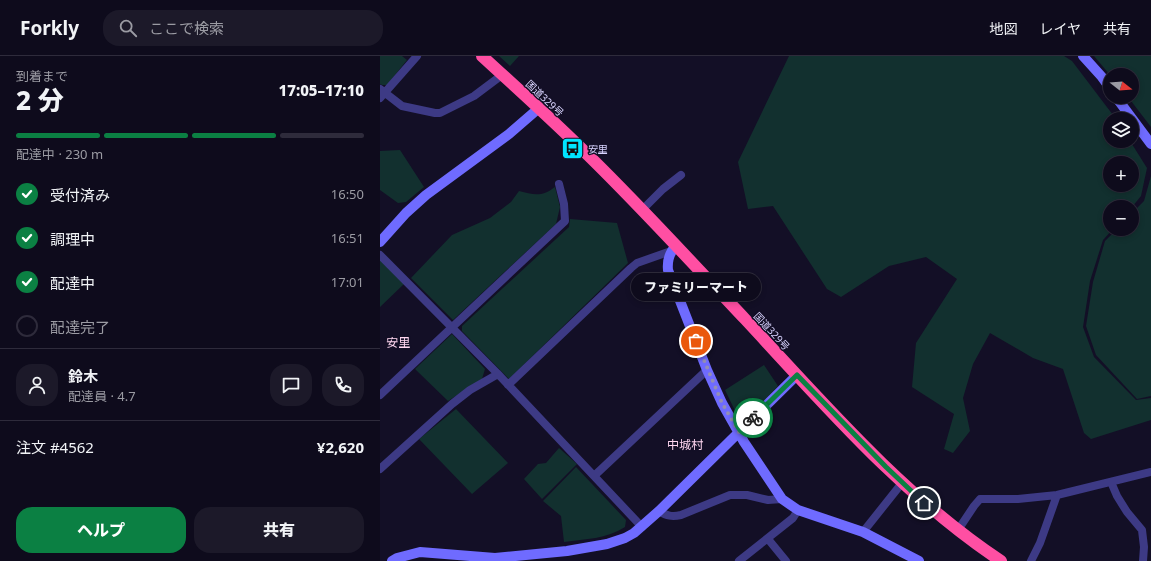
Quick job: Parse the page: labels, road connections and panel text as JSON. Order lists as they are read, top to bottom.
{
  "streets": {
    "highway": ["国道329号"]
  },
  "districts": ["安里", "中城村"],
  "places": {
    "bus stop": ["安里"],
    "other": ["ファミリーマート"]
  },
  "north": "right",
  "page": {
    "header": "Forkly",
    "search": "ここで検索",
    "nav": ["地図", "レイヤ", "共有"],
    "heading": ["2 分", "到着まで", "17:05–17:10"],
    "panel": [
      "鈴木",
      "配達員 · 4.7",
      "注文 #4562",
      "¥2,620"
    ],
    "map_buttons": ["+", "−"],
    "bar": "配達中 · 230 m",
    "list": [
      ["受付済み", "16:50"],
      ["調理中", "16:51"],
      ["配達中", "17:01"],
      "配達完了"
    ],
    "bubble": "ファミリーマート",
    "buttons": ["ヘルプ", "共有"]
  }
}
